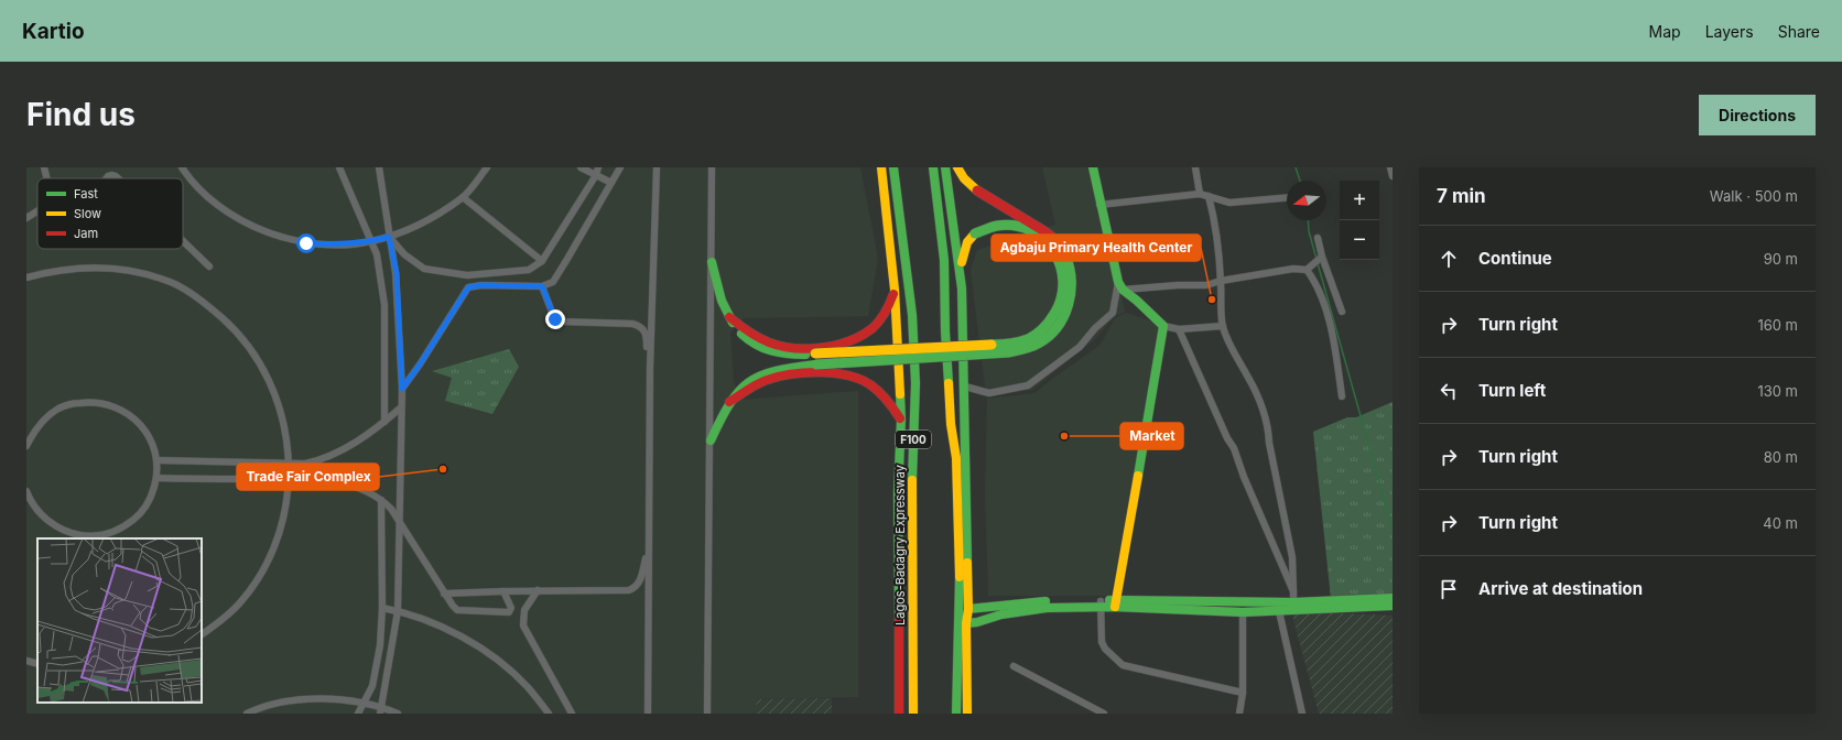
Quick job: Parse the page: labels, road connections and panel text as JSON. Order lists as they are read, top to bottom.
{
  "streets": {
    "main road": ["F100", "Lagos-Badagry Expressway"]
  },
  "places": ["Agbaju Primary Health Center", "Market", "Trade Fair Complex"],
  "legend": ["Fast", "Slow", "Jam"],
  "north": "left",
  "page": {
    "header": "Kartio",
    "nav": ["Map", "Layers", "Share"],
    "buttons": "Directions",
    "title": "Find us",
    "heading": ["7 min", "Walk · 500 m"],
    "map_buttons": ["+", "−"],
    "list": [
      ["Continue", "90 m"],
      ["Turn right", "160 m"],
      ["Turn left", "130 m"],
      ["Turn right", "80 m"],
      ["Turn right", "40 m"],
      "Arrive at destination"
    ]
  }
}
